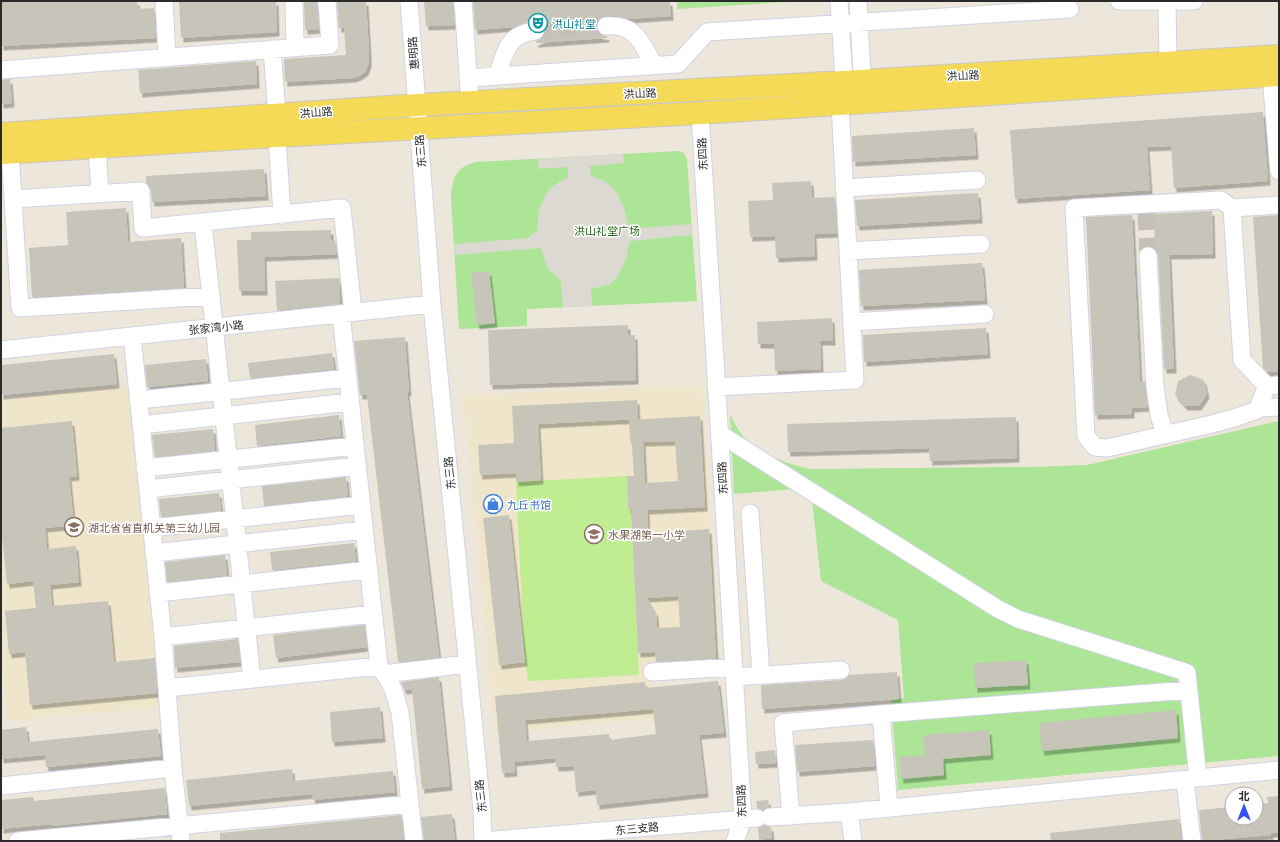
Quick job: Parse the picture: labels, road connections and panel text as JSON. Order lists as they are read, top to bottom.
{
  "streets": {
    "main road": ["洪山路"],
    "street": [
      "惠明路",
      "东三路",
      "东四路",
      "张家湾小路",
      "东三支路"
    ]
  },
  "crossings": [
    ["惠明路", "洪山路"],
    ["惠明路", "东三路"],
    ["洪山路", "东三路"],
    ["洪山路", "东四路"],
    ["东三路", "张家湾小路"],
    ["东三路", "东三支路"],
    ["东四路", "东三支路"]
  ],
  "parks": ["洪山礼堂广场"],
  "places": {
    "theatre": ["洪山礼堂"],
    "shop": ["九丘书馆"],
    "school or university": ["湖北省省直机关第三幼儿园", "水果湖第一小学"]
  },
  "north": "top"
}
